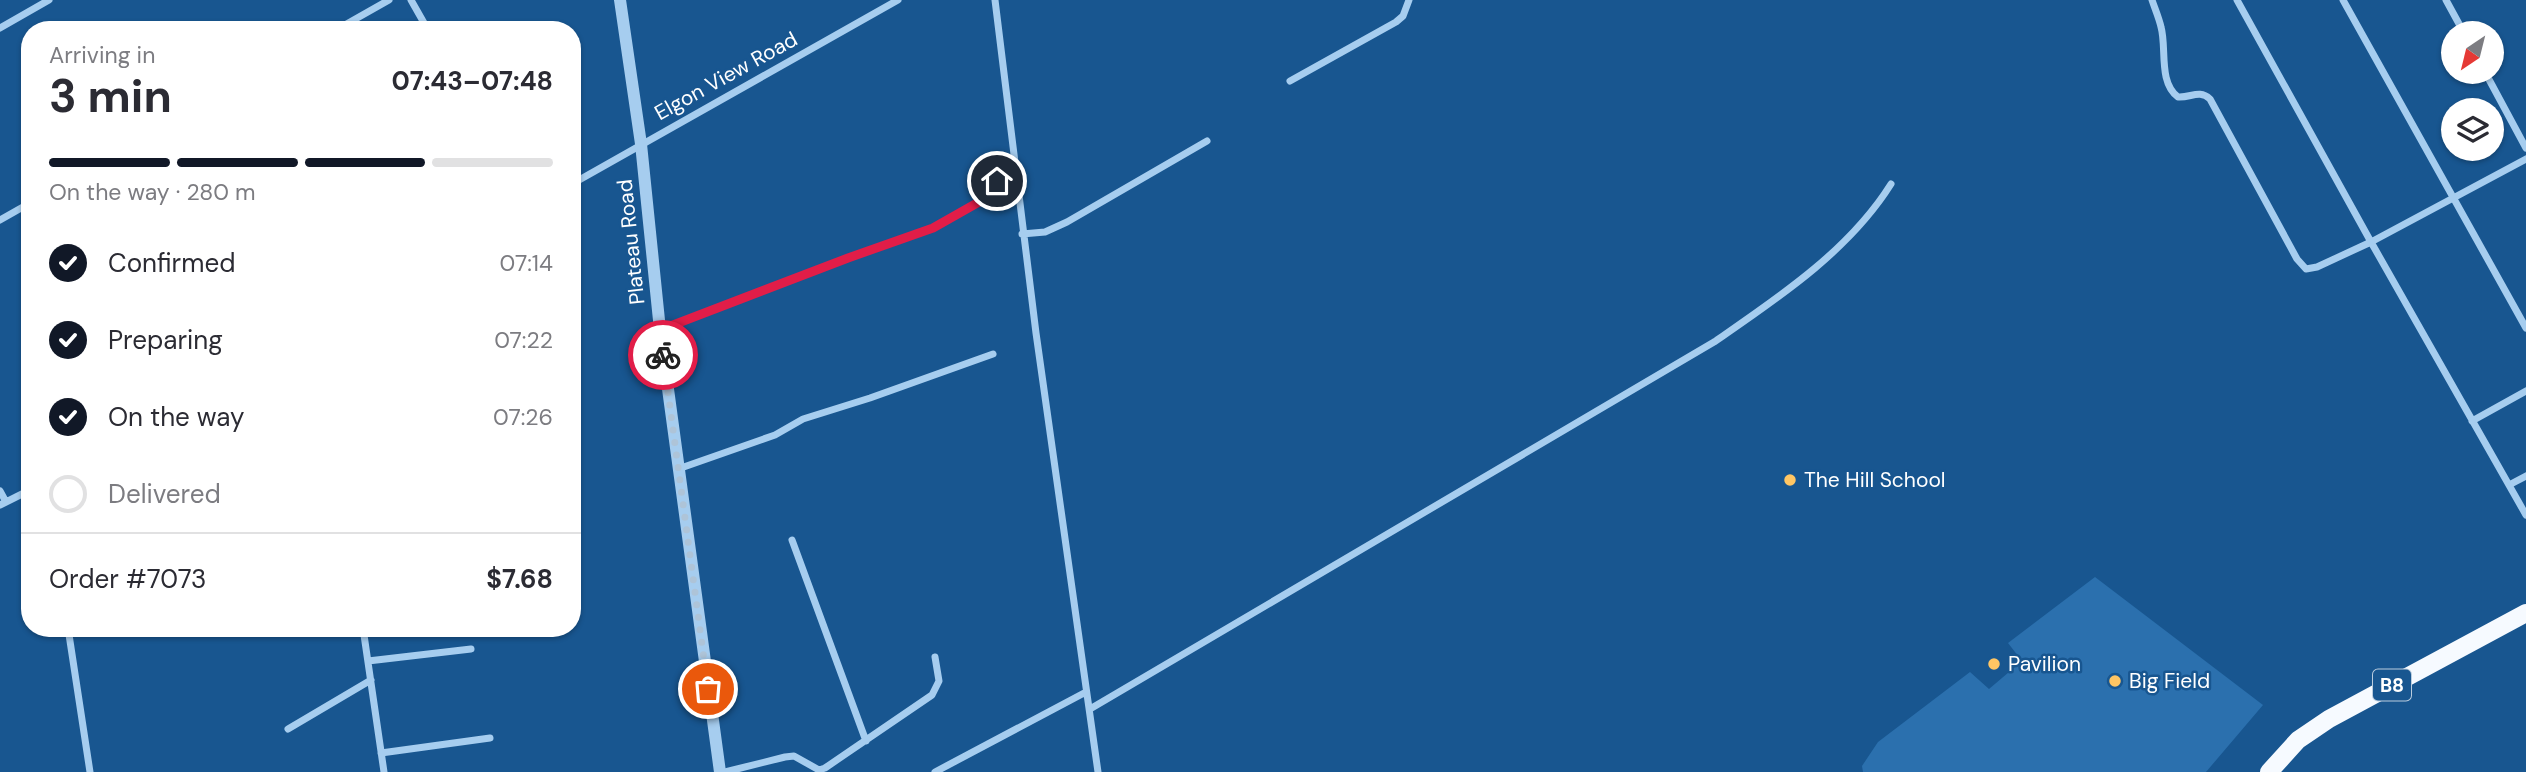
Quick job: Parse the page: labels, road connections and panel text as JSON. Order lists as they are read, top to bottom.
{
  "streets": {
    "highway": ["B8"],
    "street": ["Elgon View Road", "Plateau Road"]
  },
  "crossings": [
    ["Elgon View Road", "Plateau Road"]
  ],
  "places": ["The Hill School", "Pavilion", "Big Field"],
  "north": "bottom left",
  "page": {
    "heading": ["3 min", "Arriving in", "07:43–07:48"],
    "panel": ["Order #7073", "$7.68"],
    "bar": "On the way · 280 m",
    "list": [
      ["Confirmed", "07:14"],
      ["Preparing", "07:22"],
      ["On the way", "07:26"],
      "Delivered"
    ]
  }
}
